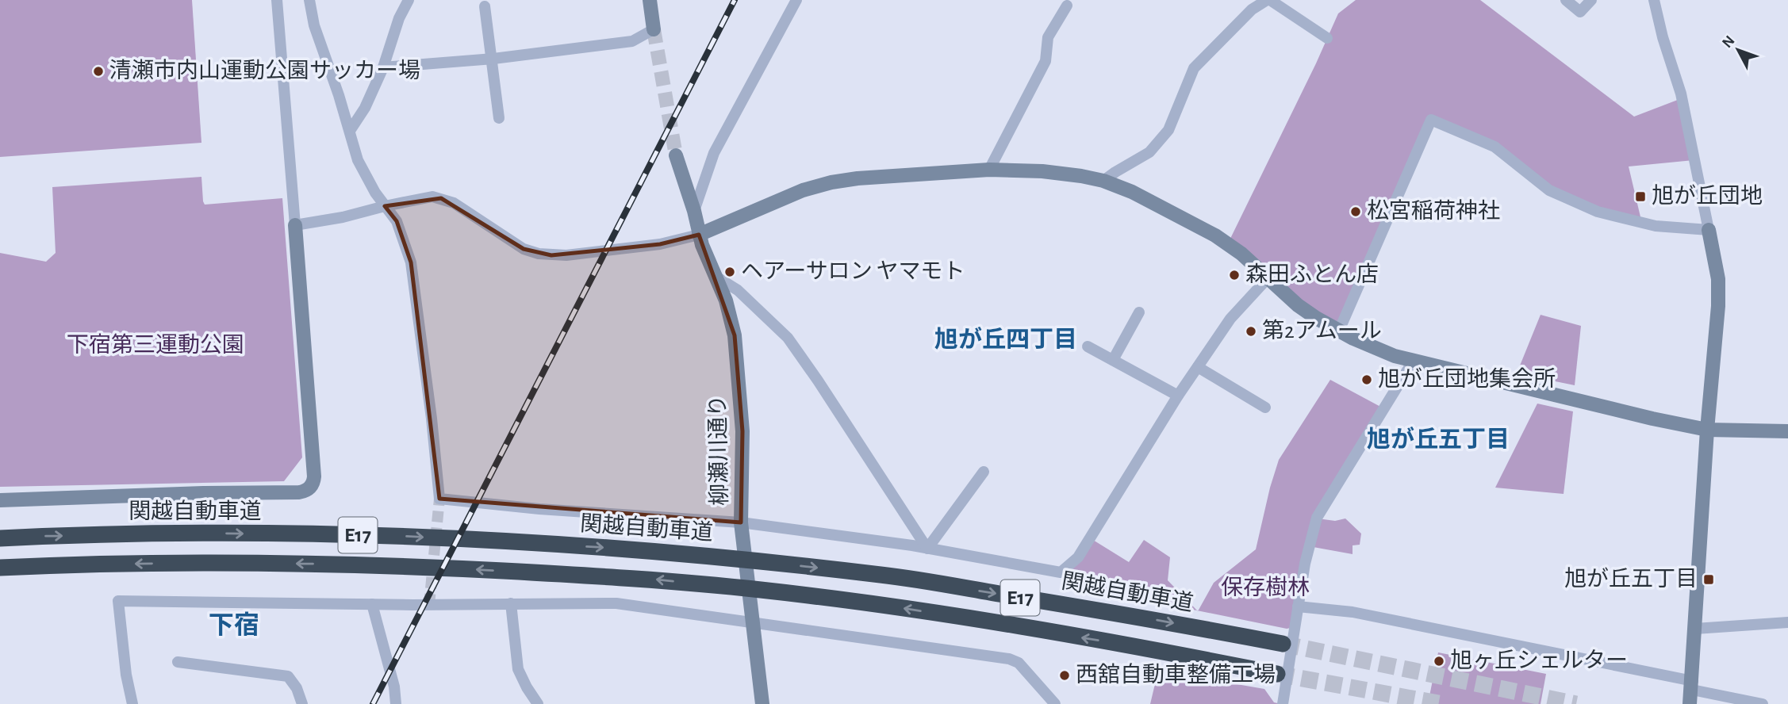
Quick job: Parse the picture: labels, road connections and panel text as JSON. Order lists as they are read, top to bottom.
{
  "streets": {
    "highway": ["関越自動車道", "E17"],
    "street": ["柳瀬川通り"]
  },
  "districts": ["旭が丘四丁目", "旭が丘五丁目", "下宿"],
  "parks": ["下宿第三運動公園", "保存樹林"],
  "places": {
    "other": [
      "清瀬市内山運動公園サッカー場",
      "松宮稲荷神社",
      "ヘアーサロン ヤマモト",
      "森田ふとん店",
      "第2アムール",
      "旭が丘団地集会所",
      "旭ヶ丘シェルター",
      "西舘自動車整備工場"
    ],
    "transit": ["旭が丘団地", "旭が丘五丁目"]
  },
  "north": "top left"
}
